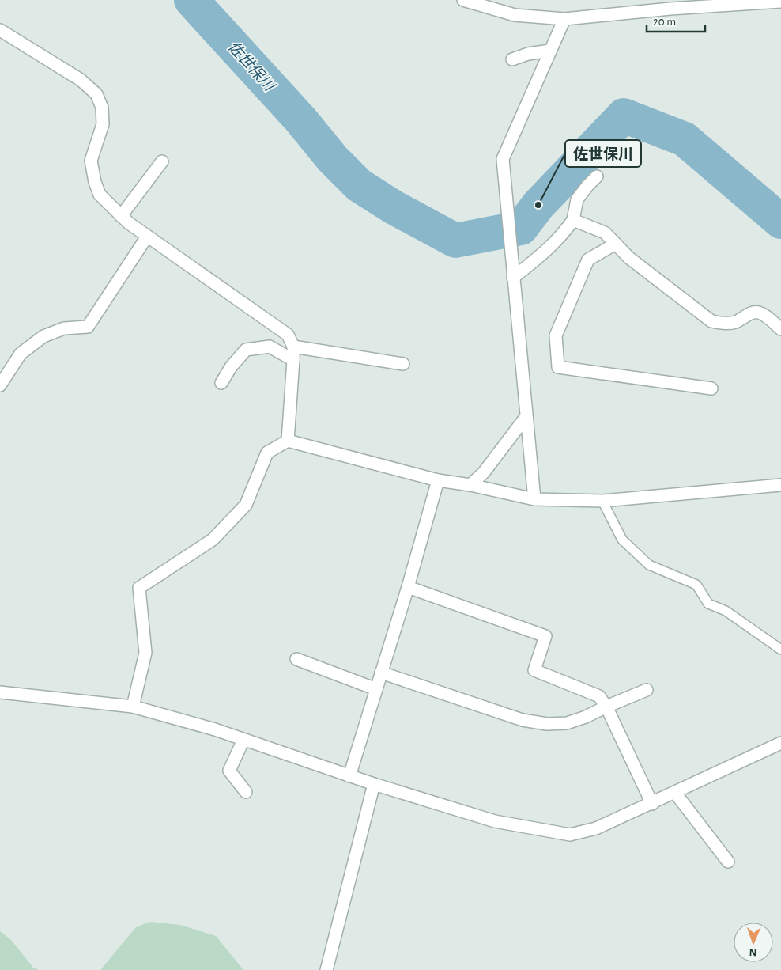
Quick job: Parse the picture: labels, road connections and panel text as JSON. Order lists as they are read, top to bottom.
{
  "water": ["佐世保川"],
  "places": ["佐世保川"],
  "scale_bar": "20 m",
  "north": "bottom"
}
